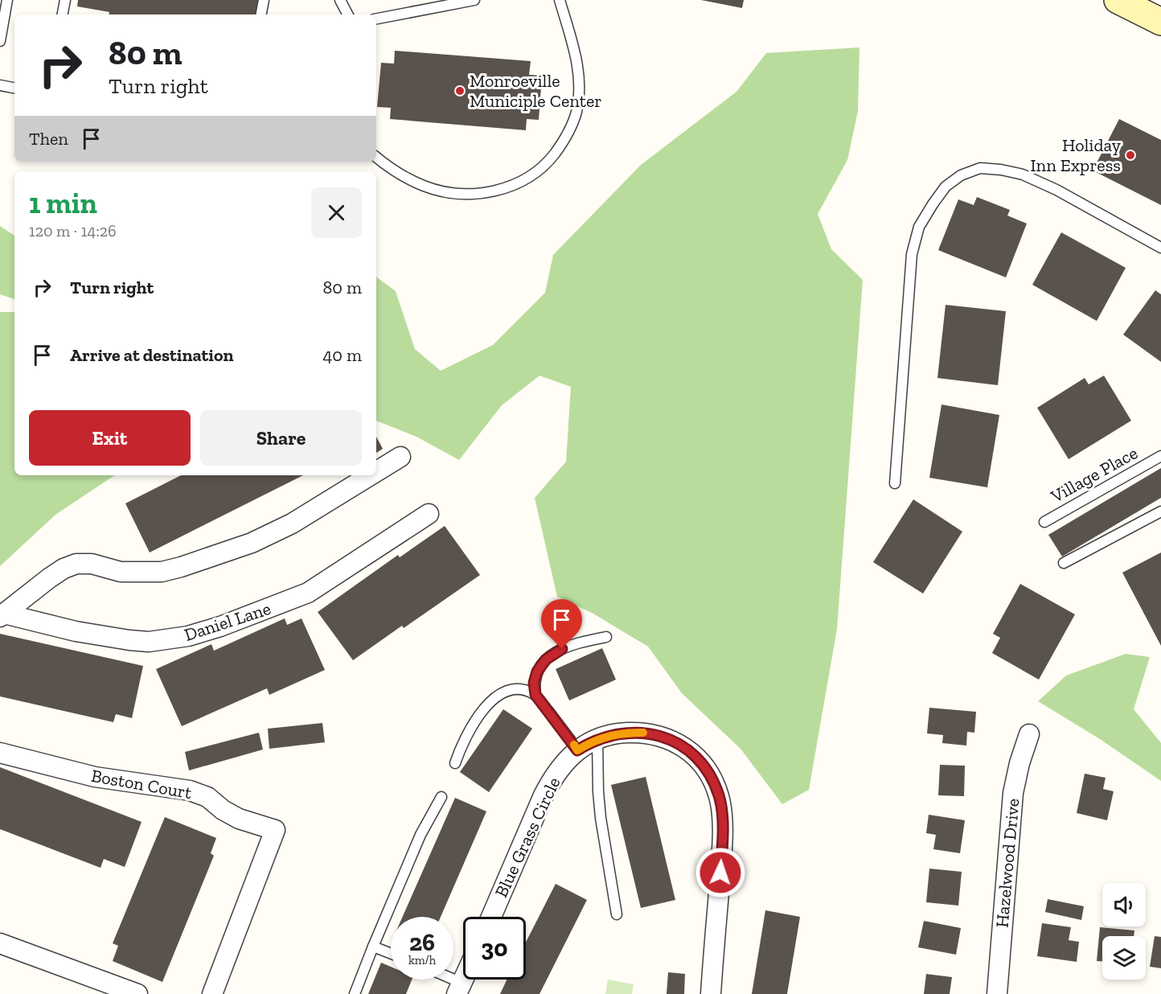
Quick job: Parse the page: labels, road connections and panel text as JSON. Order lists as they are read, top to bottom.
{
  "streets": {
    "street": [
      "Daniel Lane",
      "Boston Court",
      "Blue Grass Circle",
      "Hazelwood Drive"
    ],
    "lane": ["Village Place"]
  },
  "places": ["Monroeville Municiple Center", "Holiday Inn Express"],
  "page": {
    "turn": ["80 m", "Turn right"],
    "then": "Then",
    "heading": ["1 min", "120 m · 14:26"],
    "list": [
      {
        "name": "Turn right",
        "value": "80 m"
      },
      {
        "name": "Arrive at destination",
        "value": "40 m"
      }
    ],
    "buttons": ["Exit", "Share"],
    "speed": "26 km/h",
    "limit": "30"
  }
}
